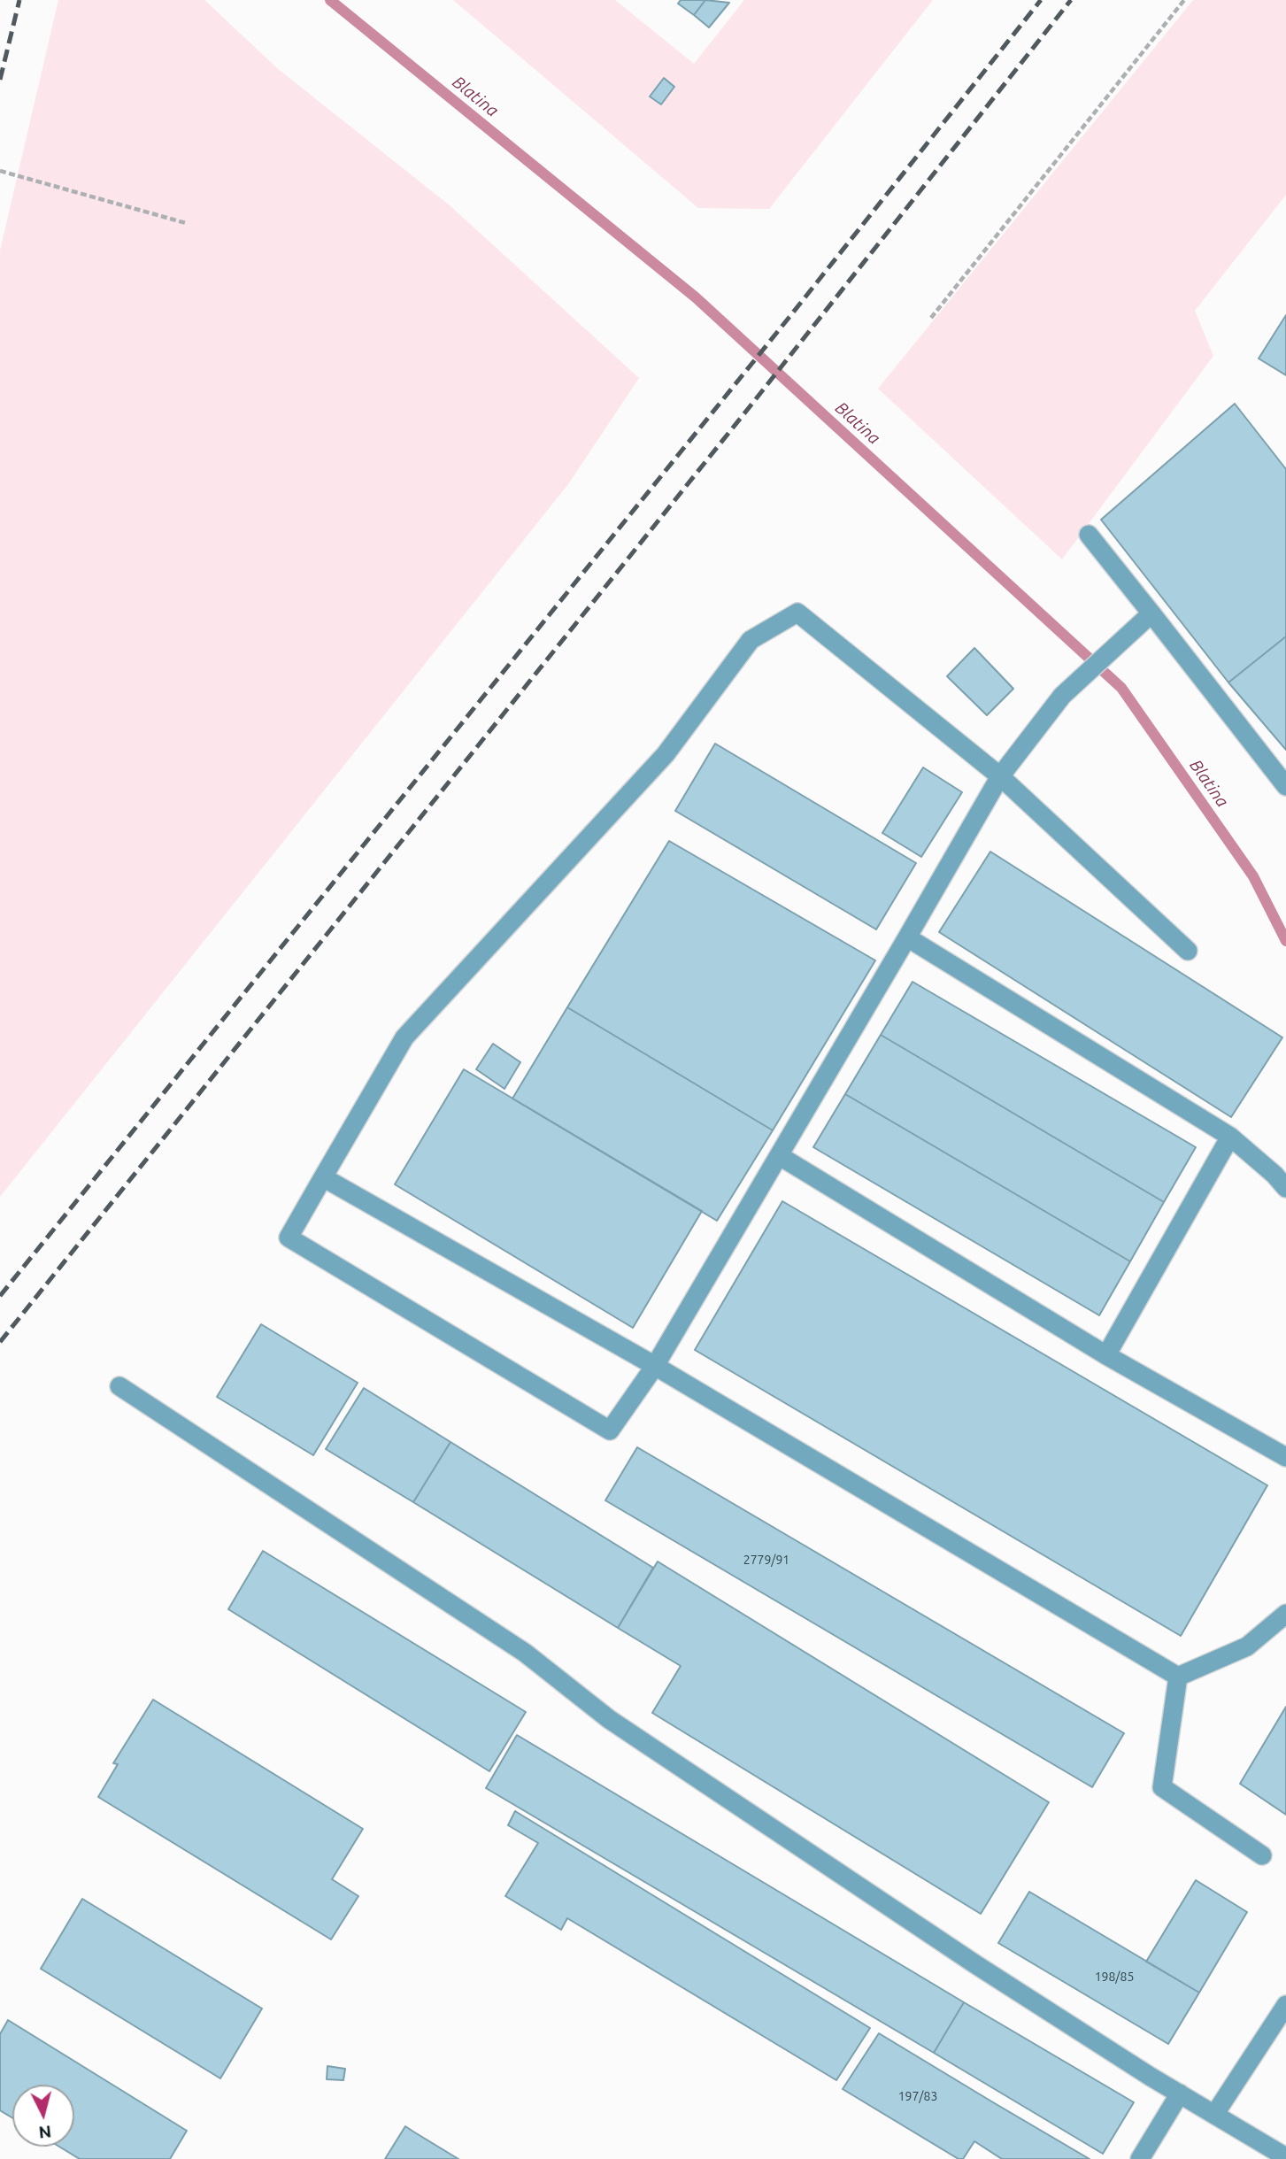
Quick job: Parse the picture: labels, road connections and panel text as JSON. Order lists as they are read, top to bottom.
{
  "water": ["Blatina"],
  "house_numbers": ["2779/91", "198/85", "197/83"],
  "north": "bottom"
}
